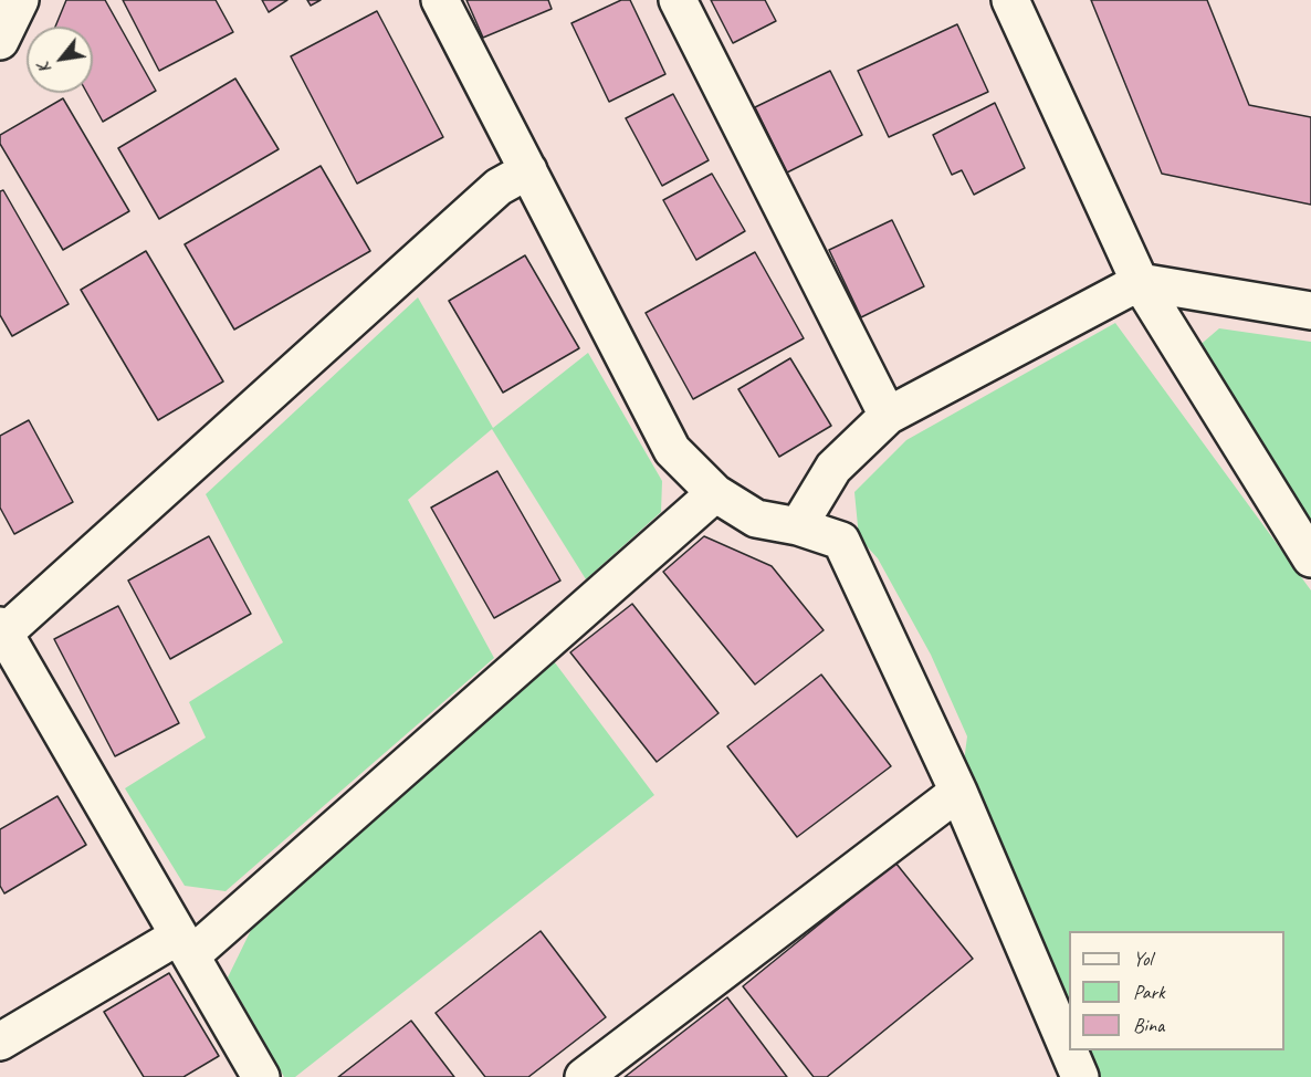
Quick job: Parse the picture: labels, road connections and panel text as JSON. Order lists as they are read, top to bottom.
{
  "legend": ["Yol", "Park", "Bina"],
  "north": "bottom left"
}
